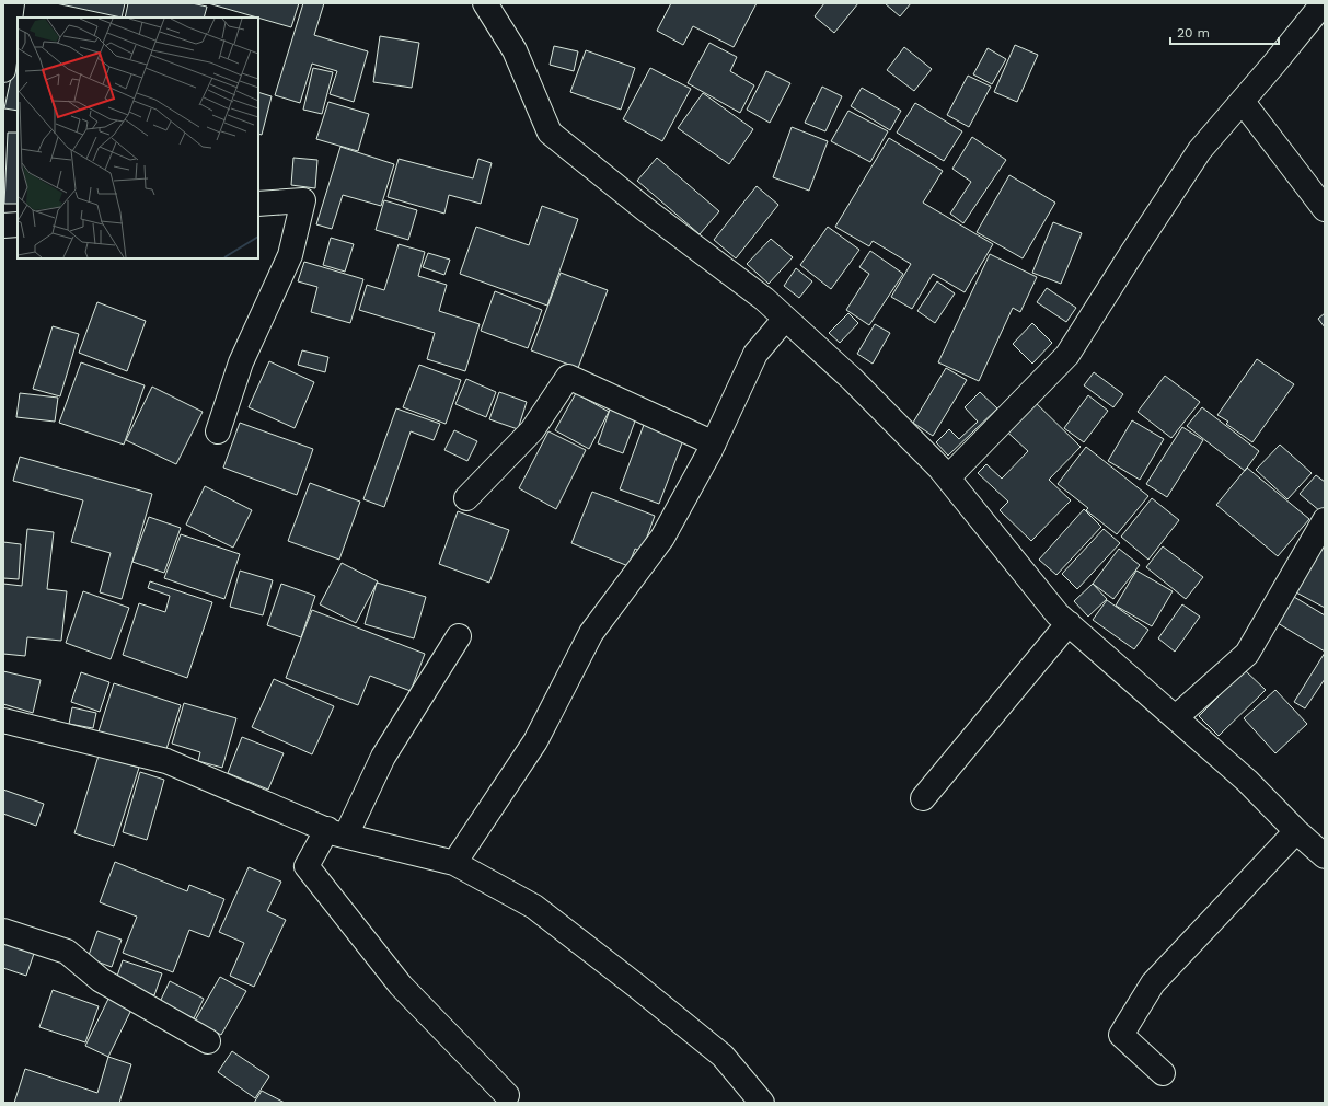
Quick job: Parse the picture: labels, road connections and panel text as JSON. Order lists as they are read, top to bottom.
{
  "scale_bar": "20 m"
}
